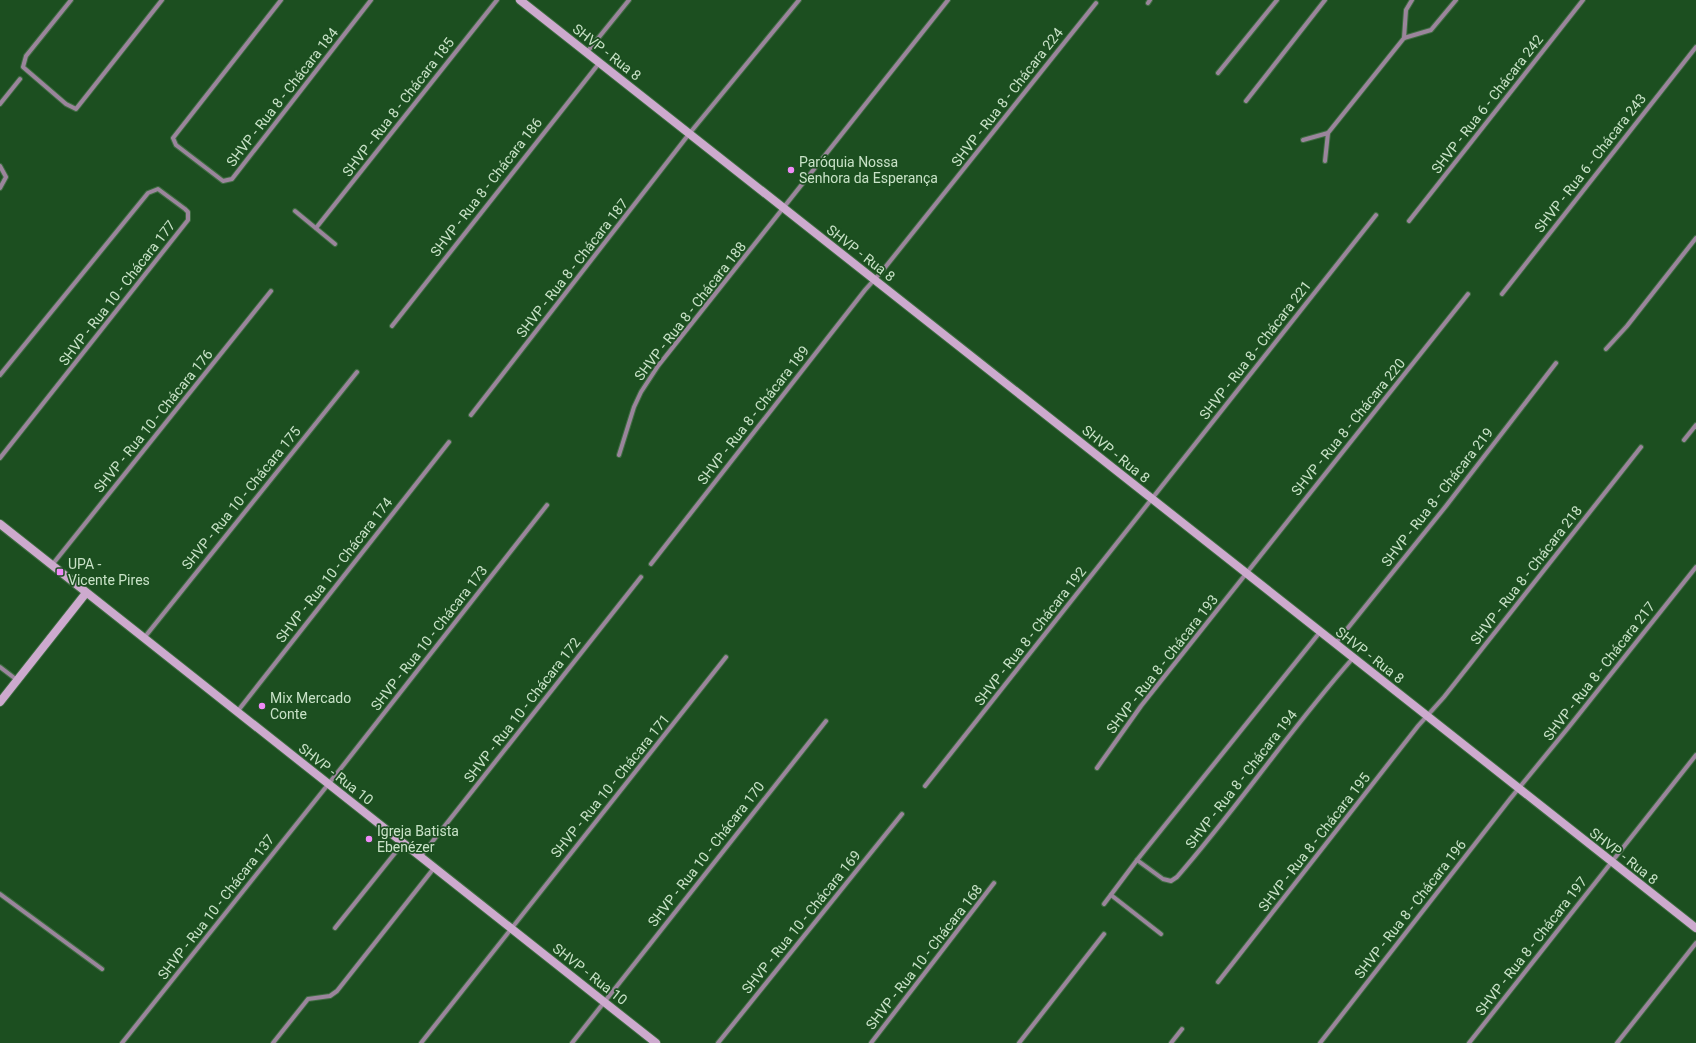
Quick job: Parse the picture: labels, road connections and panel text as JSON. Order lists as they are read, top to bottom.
{
  "streets": {
    "street": [
      "SHVP - Rua 8",
      "SHVP - Rua 8 - Chácara 184",
      "SHVP - Rua 8 - Chácara 224",
      "SHVP - Rua 6 - Chácara 242",
      "SHVP - Rua 8 - Chácara 185",
      "SHVP - Rua 6 - Chácara 243",
      "SHVP - Rua 8 - Chácara 186",
      "SHVP - Rua 8 - Chácara 187",
      "SHVP - Rua 10 - Chácara 177",
      "SHVP - Rua 8 - Chácara 188",
      "SHVP - Rua 8 - Chácara 221",
      "SHVP - Rua 8 - Chácara 189",
      "SHVP - Rua 10 - Chácara 176",
      "SHVP - Rua 8 - Chácara 220",
      "SHVP - Rua 8 - Chácara 219",
      "SHVP - Rua 10 - Chácara 175",
      "SHVP - Rua 10 - Chácara 174",
      "SHVP - Rua 8 - Chácara 218",
      "SHVP - Rua 8 - Chácara 192",
      "SHVP - Rua 10 - Chácara 173",
      "SHVP - Rua 8 - Chácara 193",
      "SHVP - Rua 8 - Chácara 217",
      "SHVP - Rua 10 - Chácara 172",
      "SHVP - Rua 10",
      "SHVP - Rua 8 - Chácara 194",
      "SHVP - Rua 10 - Chácara 171",
      "SHVP - Rua 8 - Chácara 195",
      "SHVP - Rua 10 - Chácara 170",
      "SHVP - Rua 10 - Chácara 137",
      "SHVP - Rua 8 - Chácara 196",
      "SHVP - Rua 10 - Chácara 169",
      "SHVP - Rua 8 - Chácara 197",
      "SHVP - Rua 10 - Chácara 168"
    ]
  },
  "crossings": [
    ["SHVP - Rua 8", "SHVP - Rua 8 - Chácara 224"],
    ["SHVP - Rua 8", "SHVP - Rua 8 - Chácara 186"],
    ["SHVP - Rua 8", "SHVP - Rua 8 - Chácara 187"],
    ["SHVP - Rua 8", "SHVP - Rua 8 - Chácara 188"],
    ["SHVP - Rua 8", "SHVP - Rua 8 - Chácara 221"],
    ["SHVP - Rua 8", "SHVP - Rua 8 - Chácara 189"],
    ["SHVP - Rua 8", "SHVP - Rua 8 - Chácara 220"],
    ["SHVP - Rua 8", "SHVP - Rua 8 - Chácara 219"],
    ["SHVP - Rua 8", "SHVP - Rua 8 - Chácara 218"],
    ["SHVP - Rua 8", "SHVP - Rua 8 - Chácara 192"],
    ["SHVP - Rua 8", "SHVP - Rua 8 - Chácara 193"],
    ["SHVP - Rua 8", "SHVP - Rua 8 - Chácara 217"],
    ["SHVP - Rua 8", "SHVP - Rua 8 - Chácara 194"],
    ["SHVP - Rua 8", "SHVP - Rua 8 - Chácara 195"],
    ["SHVP - Rua 8", "SHVP - Rua 8 - Chácara 196"],
    ["SHVP - Rua 8", "SHVP - Rua 8 - Chácara 197"],
    ["SHVP - Rua 8 - Chácara 224", "SHVP - Rua 8 - Chácara 189"],
    ["SHVP - Rua 8 - Chácara 221", "SHVP - Rua 8 - Chácara 192"],
    ["SHVP - Rua 10 - Chácara 176", "SHVP - Rua 10"],
    ["SHVP - Rua 8 - Chácara 220", "SHVP - Rua 8 - Chácara 193"],
    ["SHVP - Rua 10 - Chácara 175", "SHVP - Rua 10"],
    ["SHVP - Rua 10 - Chácara 174", "SHVP - Rua 10"],
    ["SHVP - Rua 8 - Chácara 218", "SHVP - Rua 8 - Chácara 195"],
    ["SHVP - Rua 10 - Chácara 173", "SHVP - Rua 10"],
    ["SHVP - Rua 10 - Chácara 173", "SHVP - Rua 10 - Chácara 137"],
    ["SHVP - Rua 8 - Chácara 217", "SHVP - Rua 8 - Chácara 196"],
    ["SHVP - Rua 10 - Chácara 172", "SHVP - Rua 10"],
    ["SHVP - Rua 10", "SHVP - Rua 10 - Chácara 171"],
    ["SHVP - Rua 10", "SHVP - Rua 10 - Chácara 170"],
    ["SHVP - Rua 10", "SHVP - Rua 10 - Chácara 137"]
  ],
  "places": {
    "other": ["Paróquia Nossa Senhora da Esperança", "Mix Mercado Conte", "Igreja Batista Ebenézer"],
    "transit": ["UPA - Vicente Pires"]
  }
}
